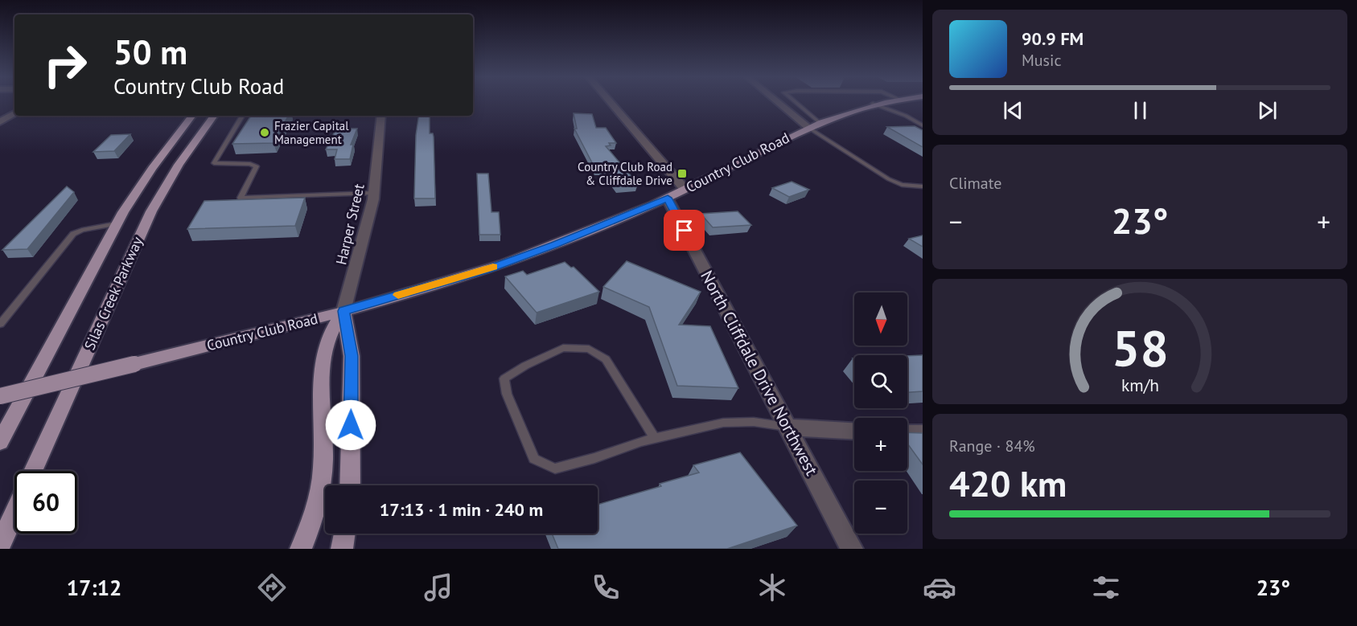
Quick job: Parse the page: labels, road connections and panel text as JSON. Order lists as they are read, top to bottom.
{
  "streets": {
    "main road": ["Country Club Road", "Silas Creek Parkway"],
    "street": ["Harper Street", "North Cliffdale Drive Northwest"]
  },
  "crossings": [
    ["Country Club Road", "Harper Street"],
    ["Country Club Road", "North Cliffdale Drive Northwest"]
  ],
  "places": {
    "other": ["Frazier Capital Management"],
    "transit": ["Country Club Road & Cliffdale Drive"]
  },
  "north": "bottom",
  "page": {
    "turn": ["50 m", "Country Club Road"],
    "song": ["90.9 FM", "Music"],
    "tile": [
      "Climate",
      ["Range · 84%", "420 km"]
    ],
    "heat": ["−", "23°", "+"],
    "map_buttons": ["+", "−"],
    "limit": "60",
    "trip": "17:13 · 1 min · 240 m",
    "tabs": ["17:12", "23°"],
    "gauge": ["58", "km/h"]
  }
}
